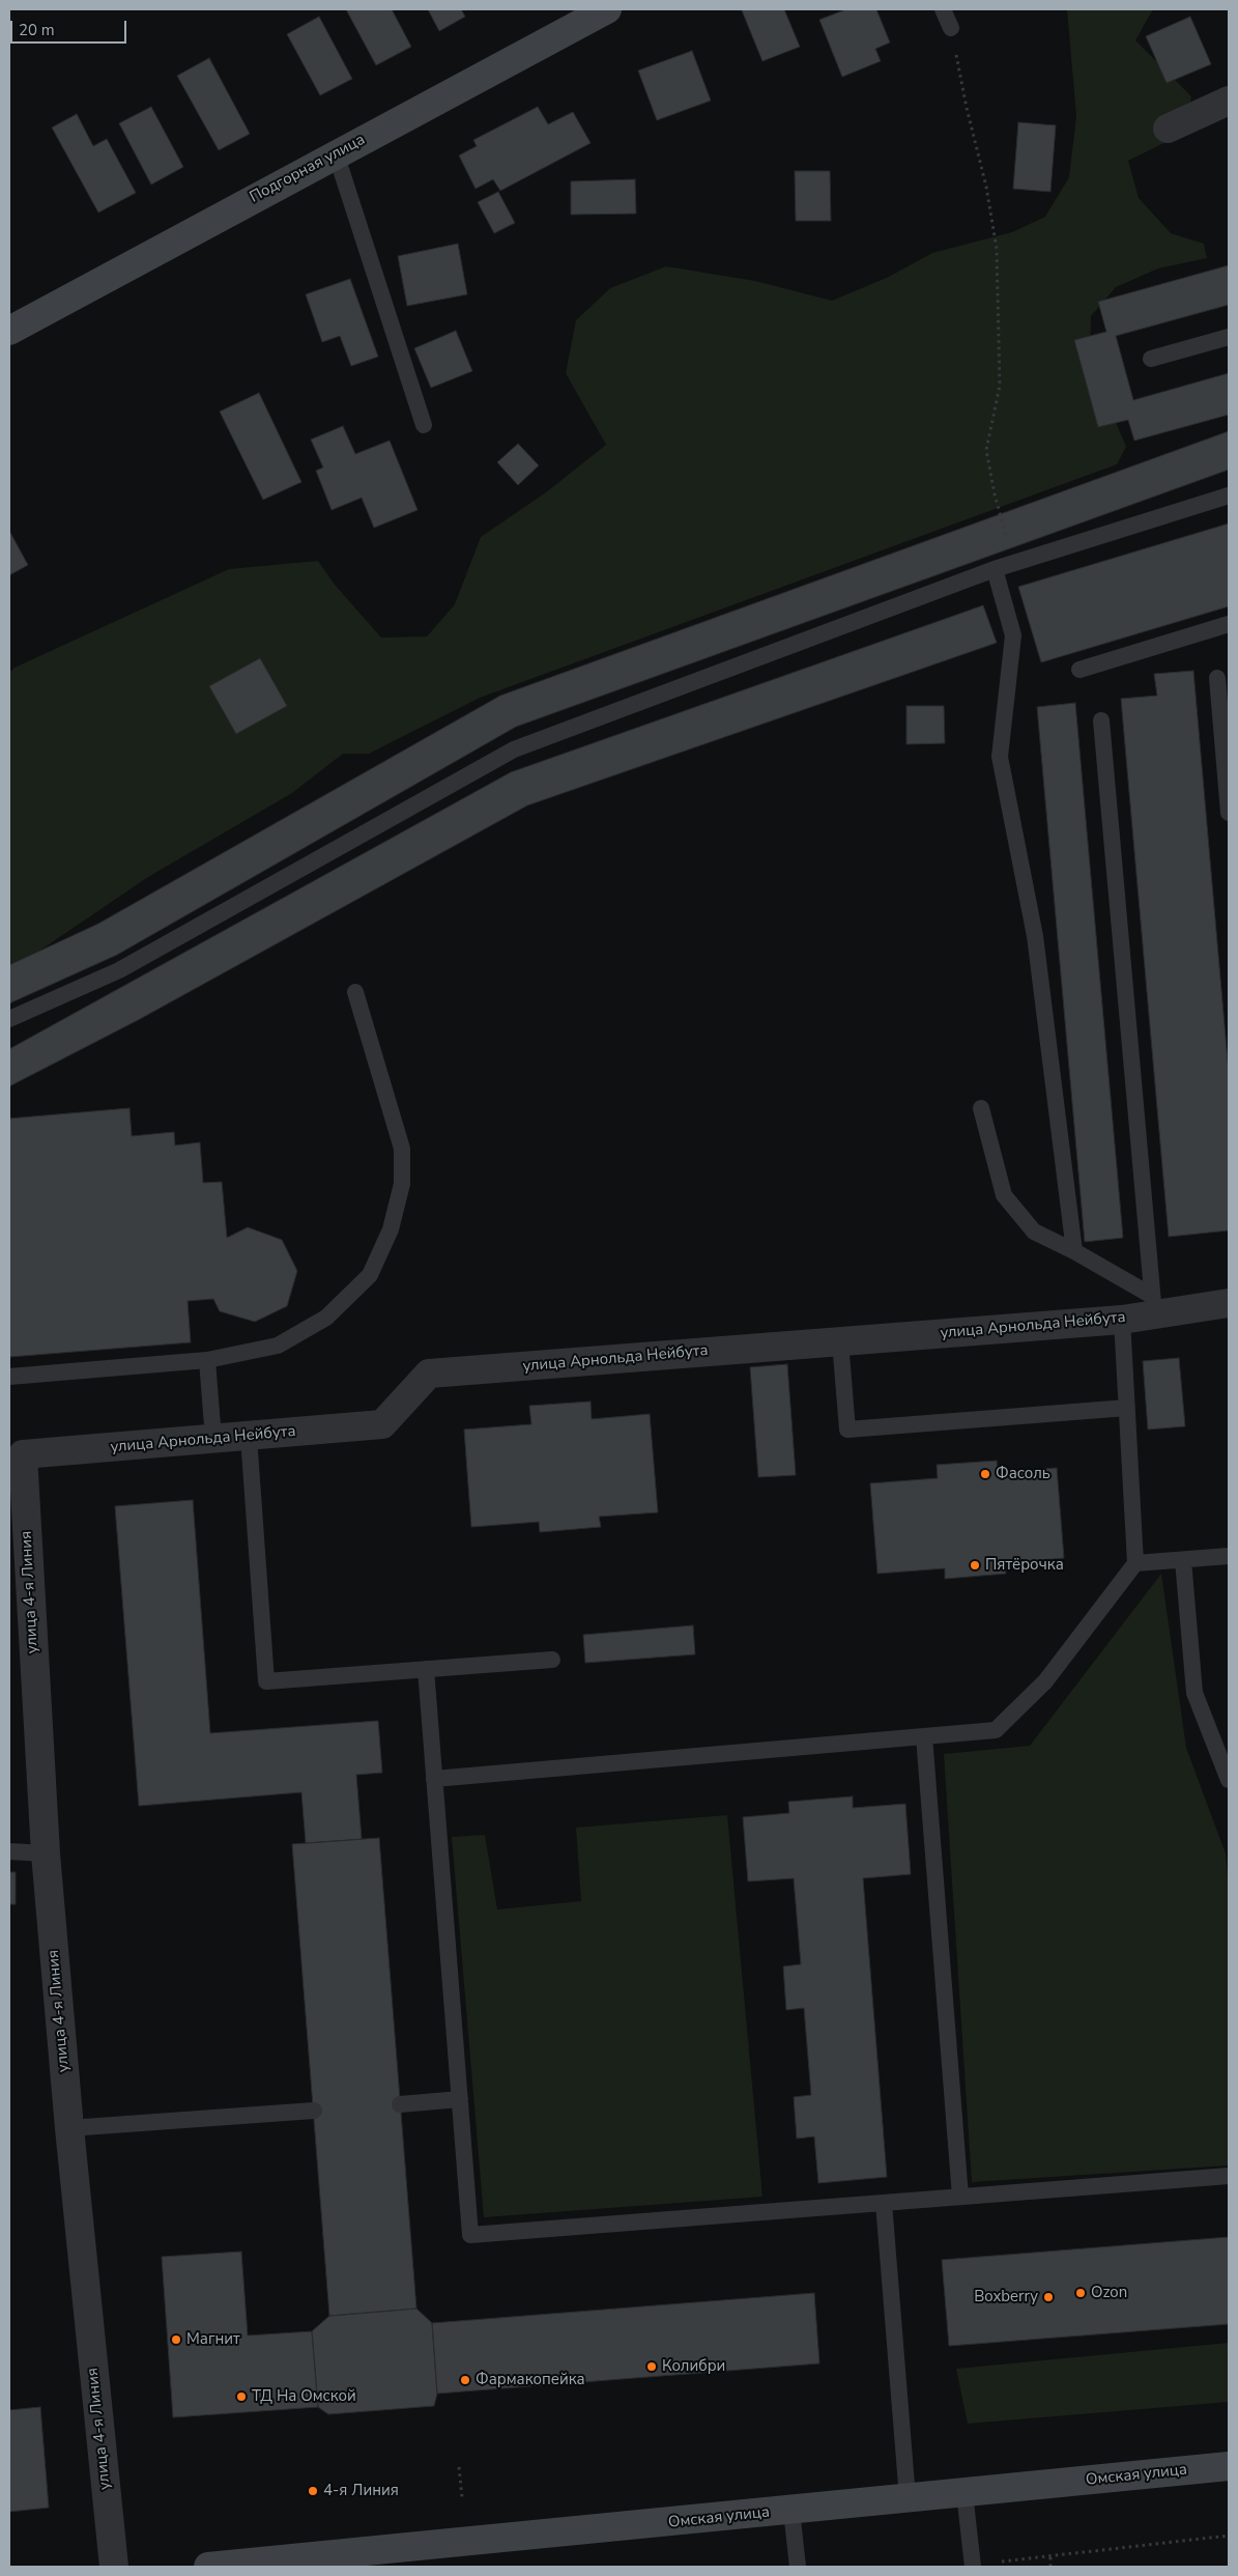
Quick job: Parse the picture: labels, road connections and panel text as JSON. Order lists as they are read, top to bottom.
{
  "streets": {
    "main road": ["Подгорная улица", "Омская улица"],
    "street": ["улица Арнольда Нейбута", "улица 4-я Линия"]
  },
  "crossings": [
    ["улица Арнольда Нейбута", "улица 4-я Линия"]
  ],
  "places": [
    "Фасоль",
    "Пятёрочка",
    "Ozon",
    "Boxberry",
    "Магнит",
    "Колибри",
    "Фармакопейка",
    "ТД На Омской",
    "4-я Линия"
  ],
  "scale_bar": "20 m"
}
